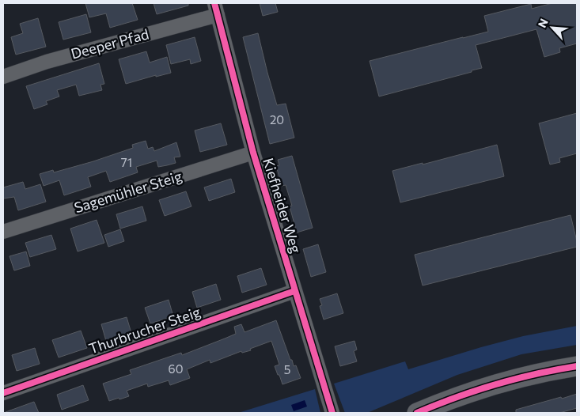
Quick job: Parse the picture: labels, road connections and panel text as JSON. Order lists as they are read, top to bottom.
{
  "streets": {
    "street": [
      "Deeper Pfad",
      "Sagemühler Steig",
      "Kiefheider Weg",
      "Thurbrucher Steig"
    ]
  },
  "crossings": [
    ["Deeper Pfad", "Kiefheider Weg"],
    ["Sagemühler Steig", "Kiefheider Weg"],
    ["Kiefheider Weg", "Thurbrucher Steig"]
  ],
  "house_numbers": [
    "20",
    "71",
    "60",
    "5"
  ],
  "north": "top left"
}
